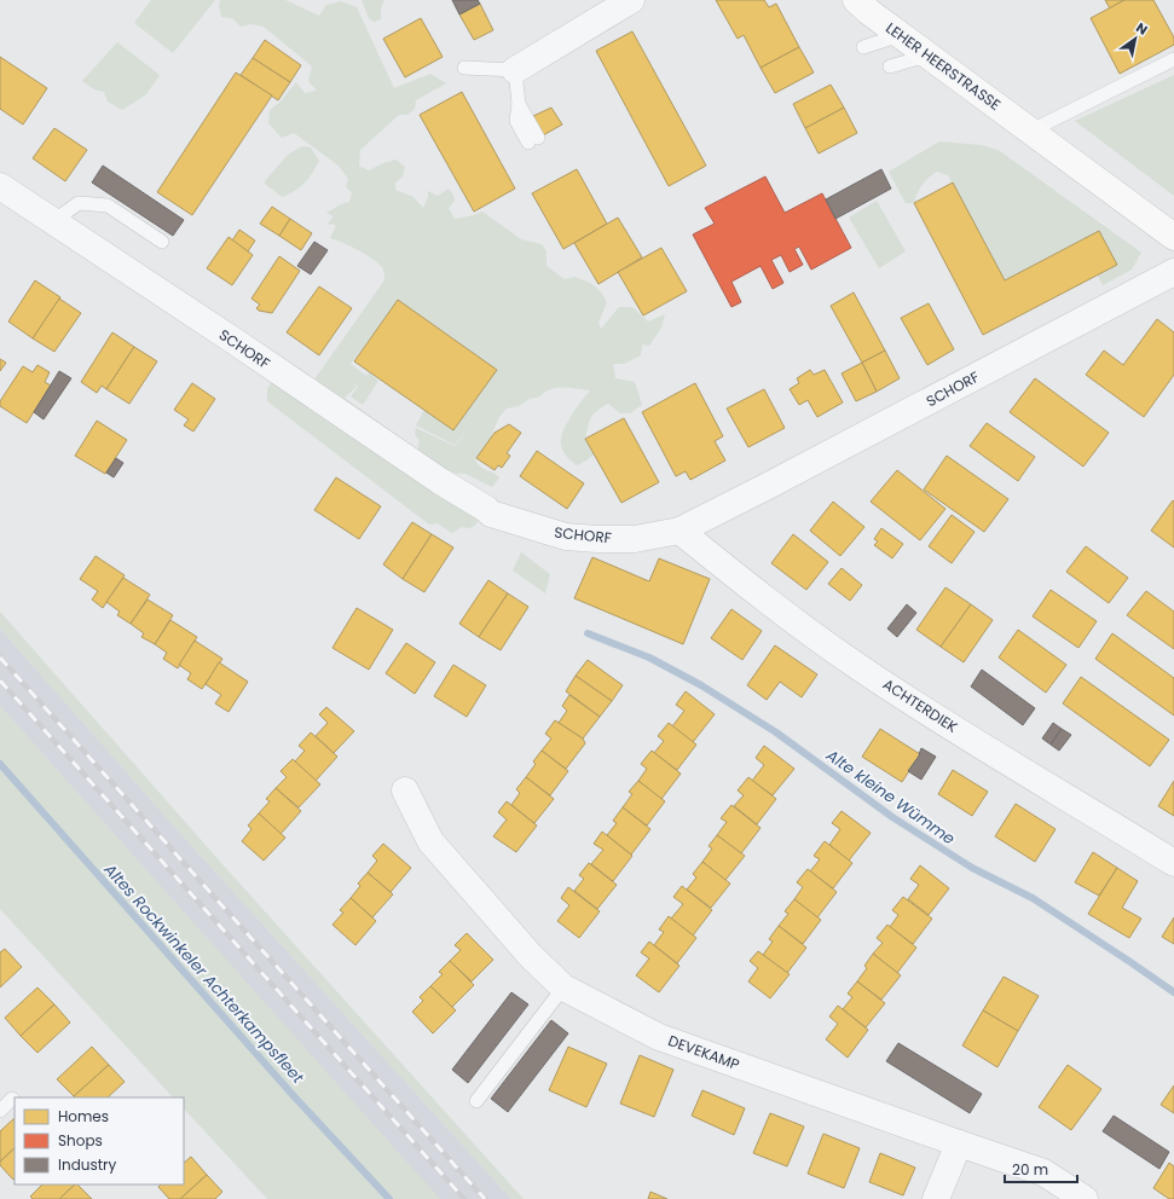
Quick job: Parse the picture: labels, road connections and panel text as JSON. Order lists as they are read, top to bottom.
{
  "streets": {
    "main road": ["LEHER HEERSTRASSE"],
    "street": ["SCHORF", "ACHTERDIEK", "DEVEKAMP"]
  },
  "crossings": [
    ["SCHORF", "ACHTERDIEK"]
  ],
  "water": ["Alte kleine Wümme", "Altes Rockwinkeler Achterkampsfleet"],
  "legend": ["Homes", "Shops", "Industry"],
  "scale_bar": "20 m",
  "north": "top right"
}
